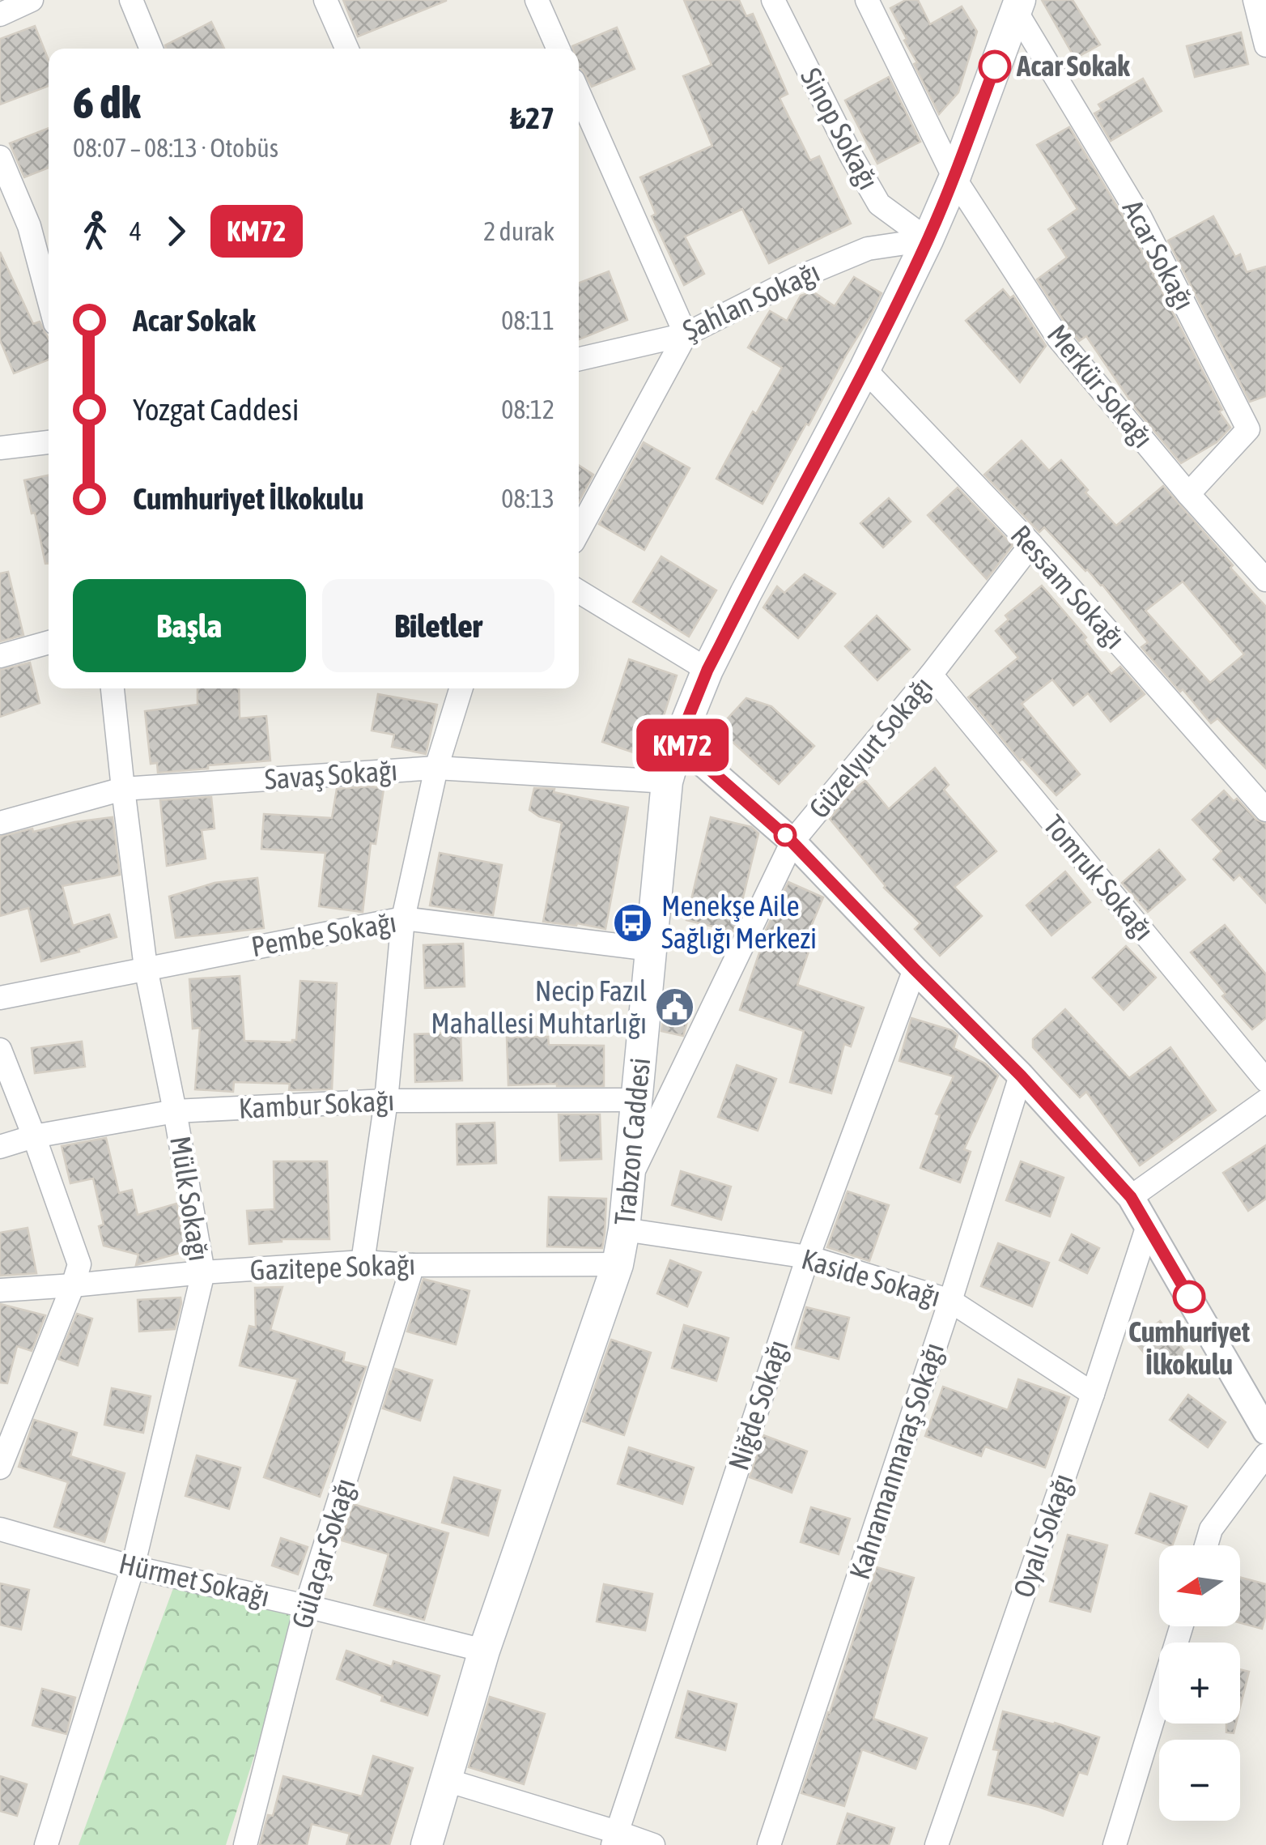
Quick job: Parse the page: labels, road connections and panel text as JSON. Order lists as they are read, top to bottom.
{
  "streets": {
    "main road": ["Trabzon Caddesi"],
    "street": [
      "Sinop Sokağı",
      "Acar Sokağı",
      "Şahlan Sokağı",
      "Merkür Sokağı",
      "Ressam Sokağı",
      "Güzelyurt Sokağı",
      "Savaş Sokağı",
      "Tomruk Sokağı",
      "Pembe Sokağı",
      "Kambur Sokağı",
      "Mülk Sokağı",
      "Gazitepe Sokağı",
      "Kaside Sokağı",
      "Niğde Sokağı",
      "Kahramanmaraş Sokağı",
      "Oyalı Sokağı",
      "Gülaçar Sokağı",
      "Hürmet Sokağı"
    ]
  },
  "crossings": [
    ["Sinop Sokağı", "Şahlan Sokağı"],
    ["Sinop Sokağı", "Trabzon Caddesi"],
    ["Acar Sokağı", "Merkür Sokağı"],
    ["Acar Sokağı", "Trabzon Caddesi"],
    ["Şahlan Sokağı", "Trabzon Caddesi"],
    ["Merkür Sokağı", "Trabzon Caddesi"],
    ["Ressam Sokağı", "Güzelyurt Sokağı"],
    ["Ressam Sokağı", "Trabzon Caddesi"],
    ["Güzelyurt Sokağı", "Tomruk Sokağı"],
    ["Güzelyurt Sokağı", "Trabzon Caddesi"],
    ["Savaş Sokağı", "Trabzon Caddesi"],
    ["Savaş Sokağı", "Mülk Sokağı"],
    ["Pembe Sokağı", "Trabzon Caddesi"],
    ["Pembe Sokağı", "Mülk Sokağı"],
    ["Kambur Sokağı", "Trabzon Caddesi"],
    ["Kambur Sokağı", "Mülk Sokağı"],
    ["Trabzon Caddesi", "Gazitepe Sokağı"],
    ["Trabzon Caddesi", "Kaside Sokağı"],
    ["Trabzon Caddesi", "Hürmet Sokağı"],
    ["Mülk Sokağı", "Gazitepe Sokağı"],
    ["Mülk Sokağı", "Hürmet Sokağı"],
    ["Gazitepe Sokağı", "Gülaçar Sokağı"],
    ["Kaside Sokağı", "Niğde Sokağı"],
    ["Kaside Sokağı", "Kahramanmaraş Sokağı"],
    ["Kaside Sokağı", "Oyalı Sokağı"],
    ["Gülaçar Sokağı", "Hürmet Sokağı"]
  ],
  "places": {
    "other": ["Acar Sokak", "Cumhuriyet İlkokulu"],
    "bus stop": ["Menekşe Aile Sağlığı Merkezi"],
    "public building": ["Necip Fazıl Mahallesi Muhtarlığı"]
  },
  "lines": ["bus line KM72"],
  "north": "left",
  "page": {
    "on_map": "KM72",
    "heading": ["6 dk", "08:07 – 08:13 · Otobüs", "₺27"],
    "legs": ["4", "KM72", "2 durak"],
    "list": [
      {
        "name": "Acar Sokak",
        "value": "08:11"
      },
      {
        "name": "Yozgat Caddesi",
        "value": "08:12"
      },
      {
        "name": "Cumhuriyet İlkokulu",
        "value": "08:13"
      }
    ],
    "buttons": ["Başla", "Biletler"],
    "map_buttons": ["+", "−"]
  }
}
